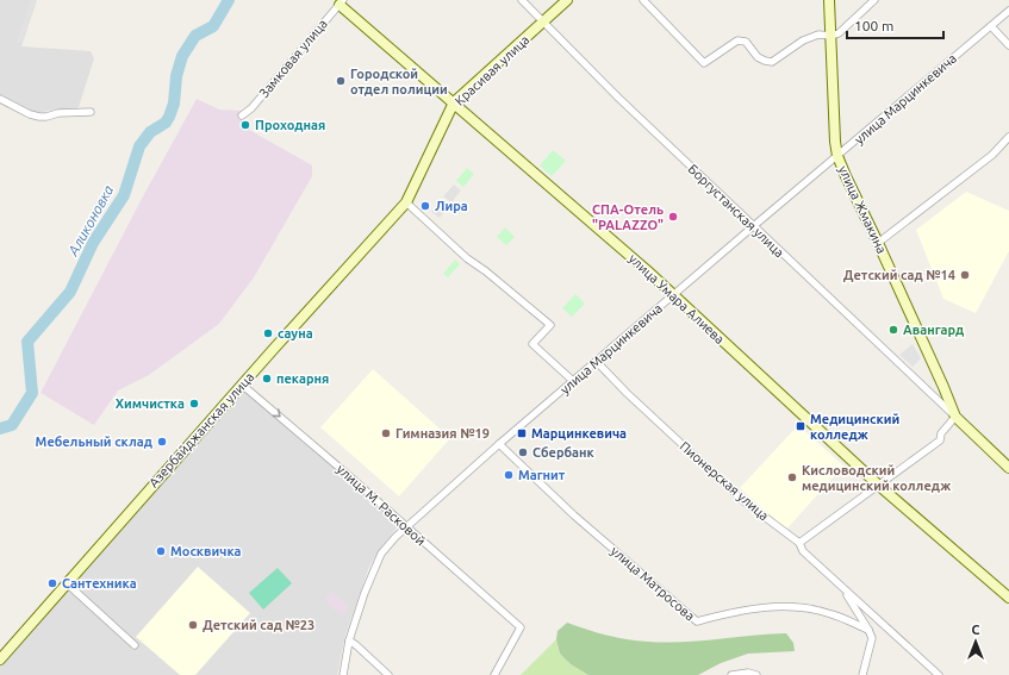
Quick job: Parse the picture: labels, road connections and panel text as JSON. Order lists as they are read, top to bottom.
{
  "streets": {
    "street": [
      "Замковая улица",
      "Красивая улица",
      "улица Марцинкевича",
      "улица Жмакина",
      "Боргустанская улица",
      "улица Умара Алиева",
      "Азербайджанская улица",
      "Пионерская улица",
      "улица М. Расковой",
      "улица Матросова"
    ]
  },
  "crossings": [
    ["Замковая улица", "улица Умара Алиева"],
    ["Красивая улица", "Боргустанская улица"],
    ["Красивая улица", "улица Умара Алиева"],
    ["Красивая улица", "Азербайджанская улица"],
    ["улица Марцинкевича", "улица Жмакина"],
    ["улица Марцинкевича", "Боргустанская улица"],
    ["улица Марцинкевича", "улица Умара Алиева"],
    ["улица Марцинкевича", "Пионерская улица"],
    ["улица Марцинкевича", "улица М. Расковой"],
    ["улица Марцинкевича", "улица Матросова"],
    ["улица Жмакина", "Боргустанская улица"],
    ["Азербайджанская улица", "улица М. Расковой"]
  ],
  "one_way": ["улица М. Расковой"],
  "water": ["Аликоновка"],
  "places": {
    "other": [
      "Городской отдел полиции",
      "Проходная",
      "Лира",
      "СПА-Отель \"PALAZZO\"",
      "Детский сад №14",
      "Авангард",
      "сауна",
      "пекарня",
      "Химчистка",
      "Гимназия №19",
      "Мебельный склад",
      "Сбербанк",
      "Магнит",
      "Кисловодский медицинский колледж",
      "Москвичка",
      "Сантехника",
      "Детский сад №23"
    ],
    "transit": ["Медицинский колледж", "Марцинкевича"]
  },
  "scale_bar": "100 m",
  "north": "top"
}
